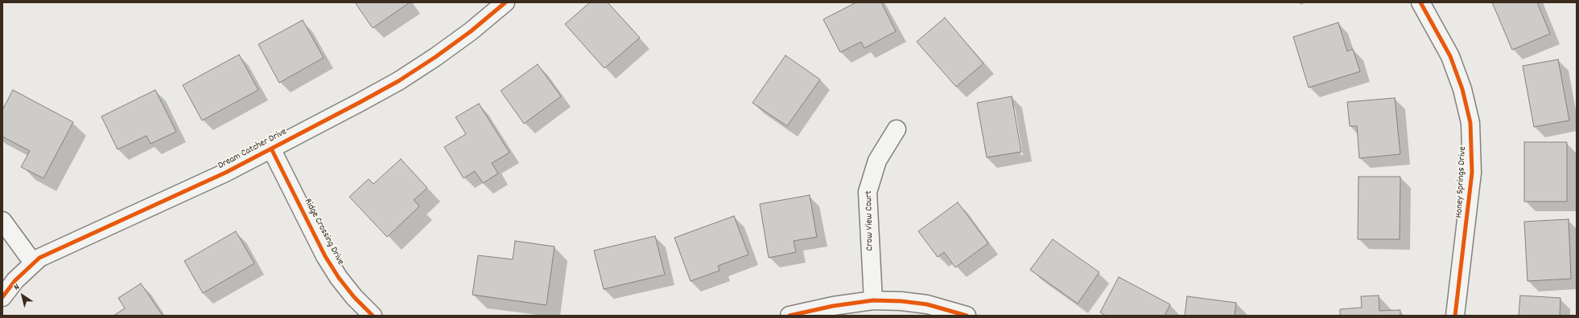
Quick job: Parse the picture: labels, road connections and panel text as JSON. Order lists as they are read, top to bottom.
{
  "streets": {
    "street": [
      "Dream Catcher Drive",
      "Honey Springs Drive",
      "Crow View Court",
      "Ridge Crossing Drive"
    ]
  },
  "crossings": [
    ["Dream Catcher Drive", "Ridge Crossing Drive"]
  ],
  "north": "top left"
}
